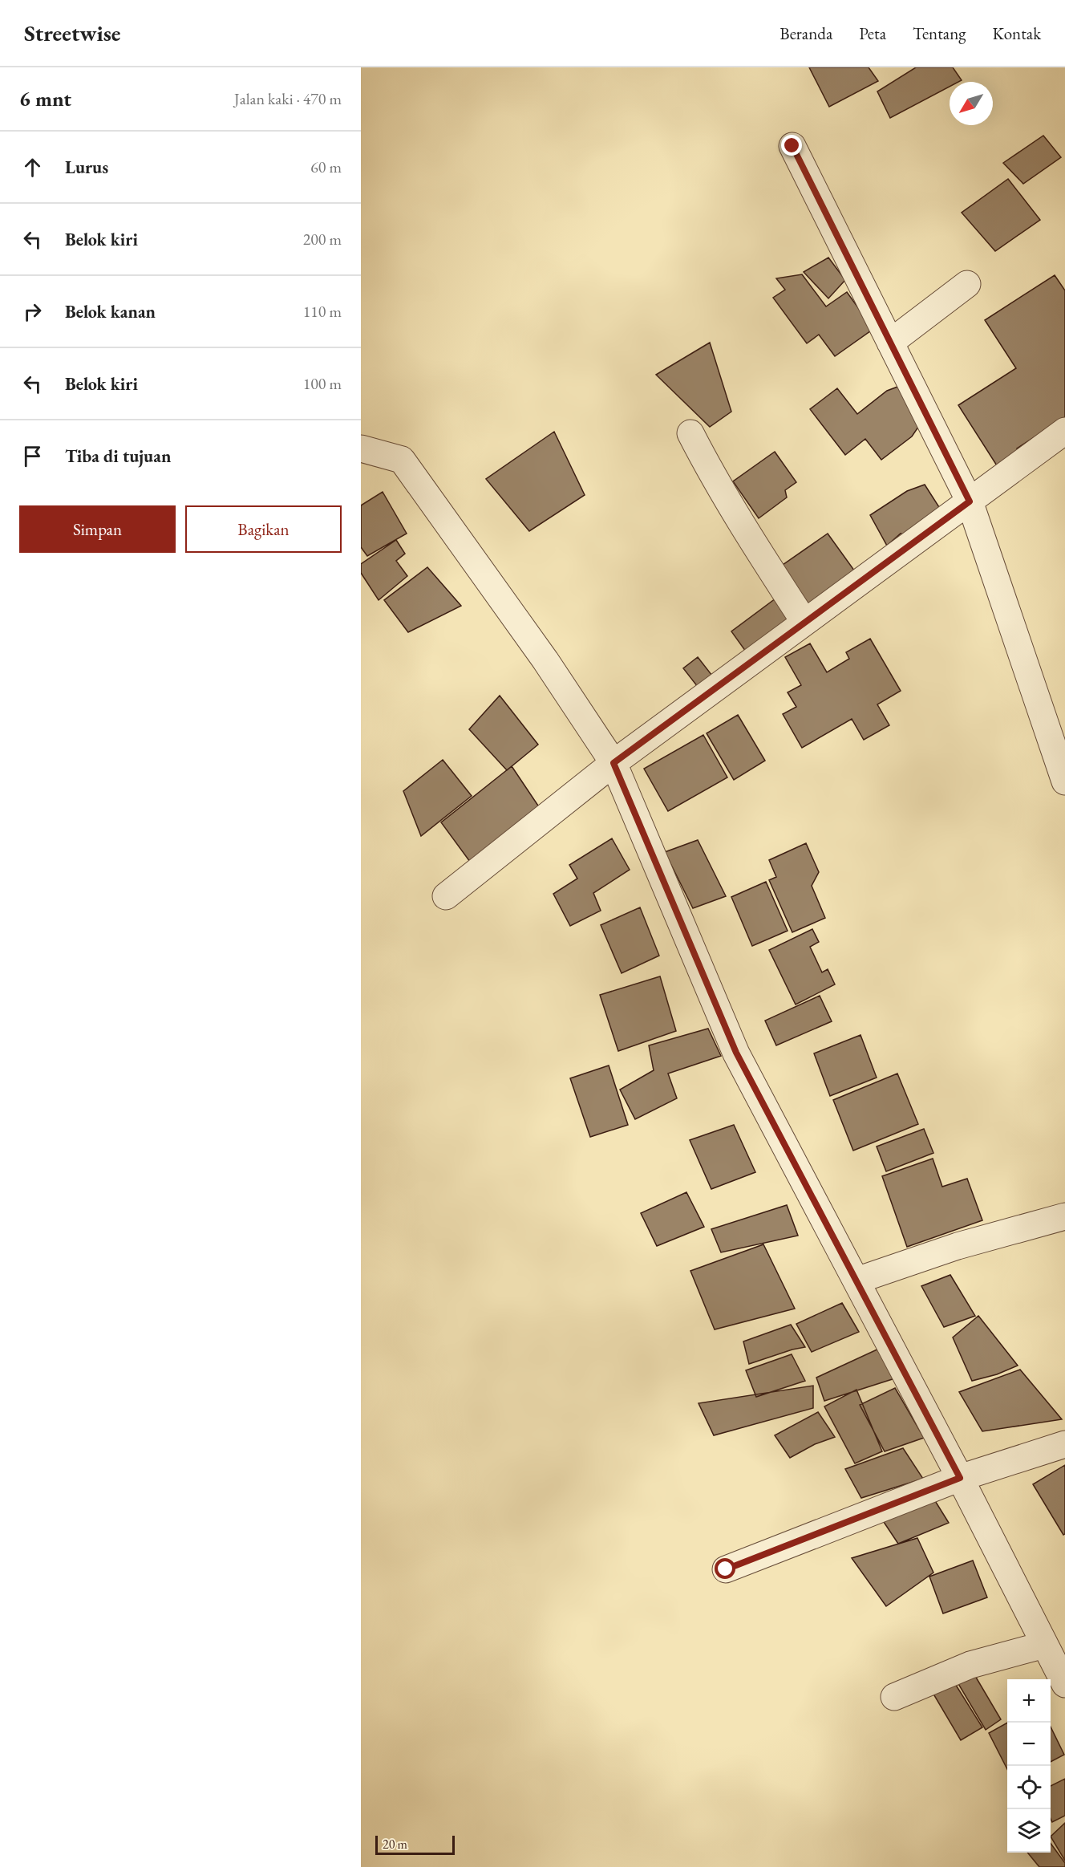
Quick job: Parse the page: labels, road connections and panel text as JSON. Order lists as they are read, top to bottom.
{
  "scale_bar": "20 m",
  "north": "bottom left",
  "page": {
    "header": "Streetwise",
    "nav": [
      "Beranda",
      "Peta",
      "Tentang",
      "Kontak"
    ],
    "heading": ["6 mnt", "Jalan kaki · 470 m"],
    "list": [
      ["Lurus", "60 m"],
      ["Belok kiri", "200 m"],
      ["Belok kanan", "110 m"],
      ["Belok kiri", "100 m"],
      "Tiba di tujuan"
    ],
    "buttons": ["Simpan", "Bagikan"],
    "map_buttons": ["+", "−"],
    "scale": "20 m"
  }
}
